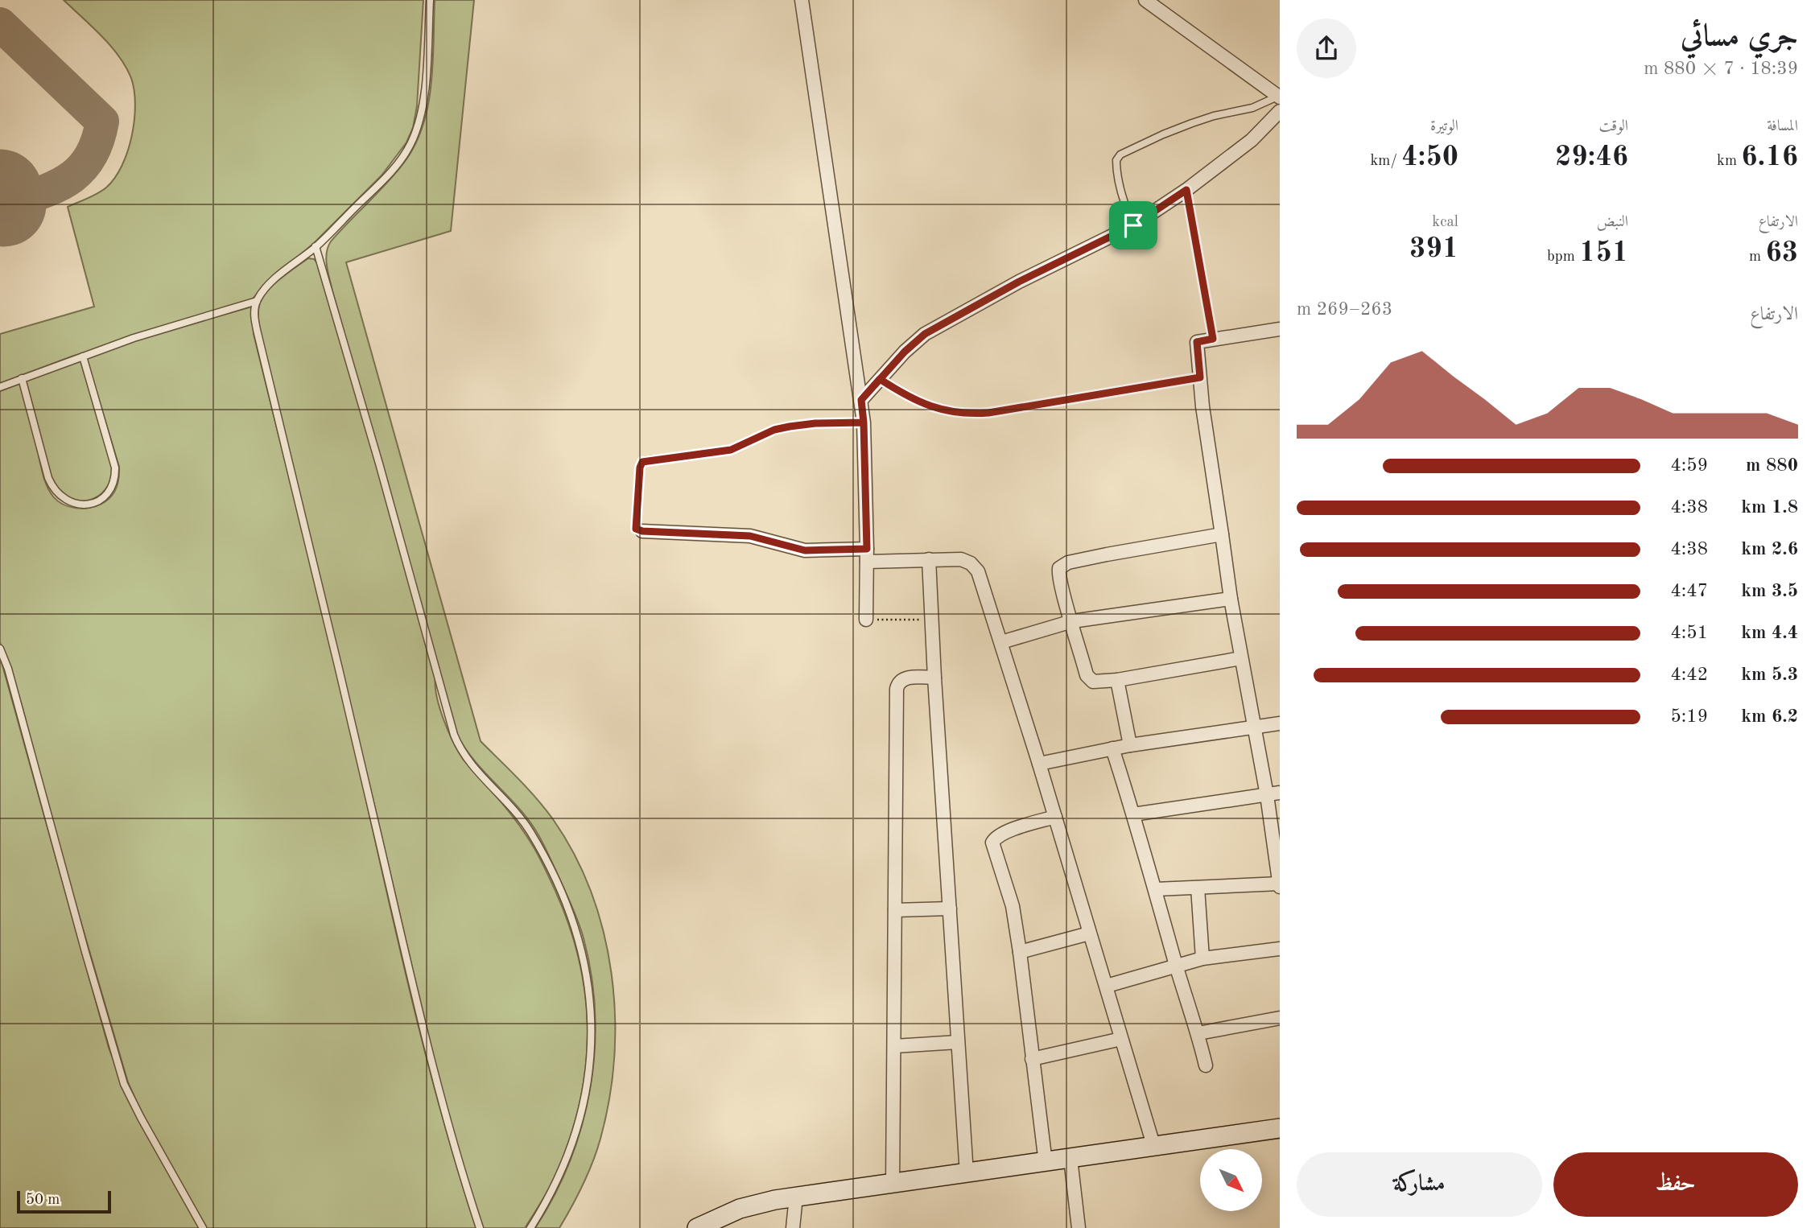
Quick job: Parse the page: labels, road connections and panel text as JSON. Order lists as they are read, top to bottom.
{
  "scale_bar": "50 m",
  "north": "bottom right",
  "page": {
    "heading": ["جري مسائي", "18:39 · 7 × 880 m"],
    "stats": [
      ["المسافة", "6.16 km"],
      ["الوقت", "29:46"],
      ["الوتيرة", "4:50 /km"],
      ["الارتفاع", "63 m"],
      ["النبض", "151 bpm"],
      ["kcal", "391"]
    ],
    "chart": ["الارتفاع", "263–269 m"],
    "list": [
      {
        "name": "880 m",
        "note": "4:59"
      },
      {
        "name": "1.8 km",
        "note": "4:38"
      },
      {
        "name": "2.6 km",
        "note": "4:38"
      },
      {
        "name": "3.5 km",
        "note": "4:47"
      },
      {
        "name": "4.4 km",
        "note": "4:51"
      },
      {
        "name": "5.3 km",
        "note": "4:42"
      },
      {
        "name": "6.2 km",
        "note": "5:19"
      }
    ],
    "buttons": ["حفظ", "مشاركة"],
    "scale": "50 m"
  }
}
